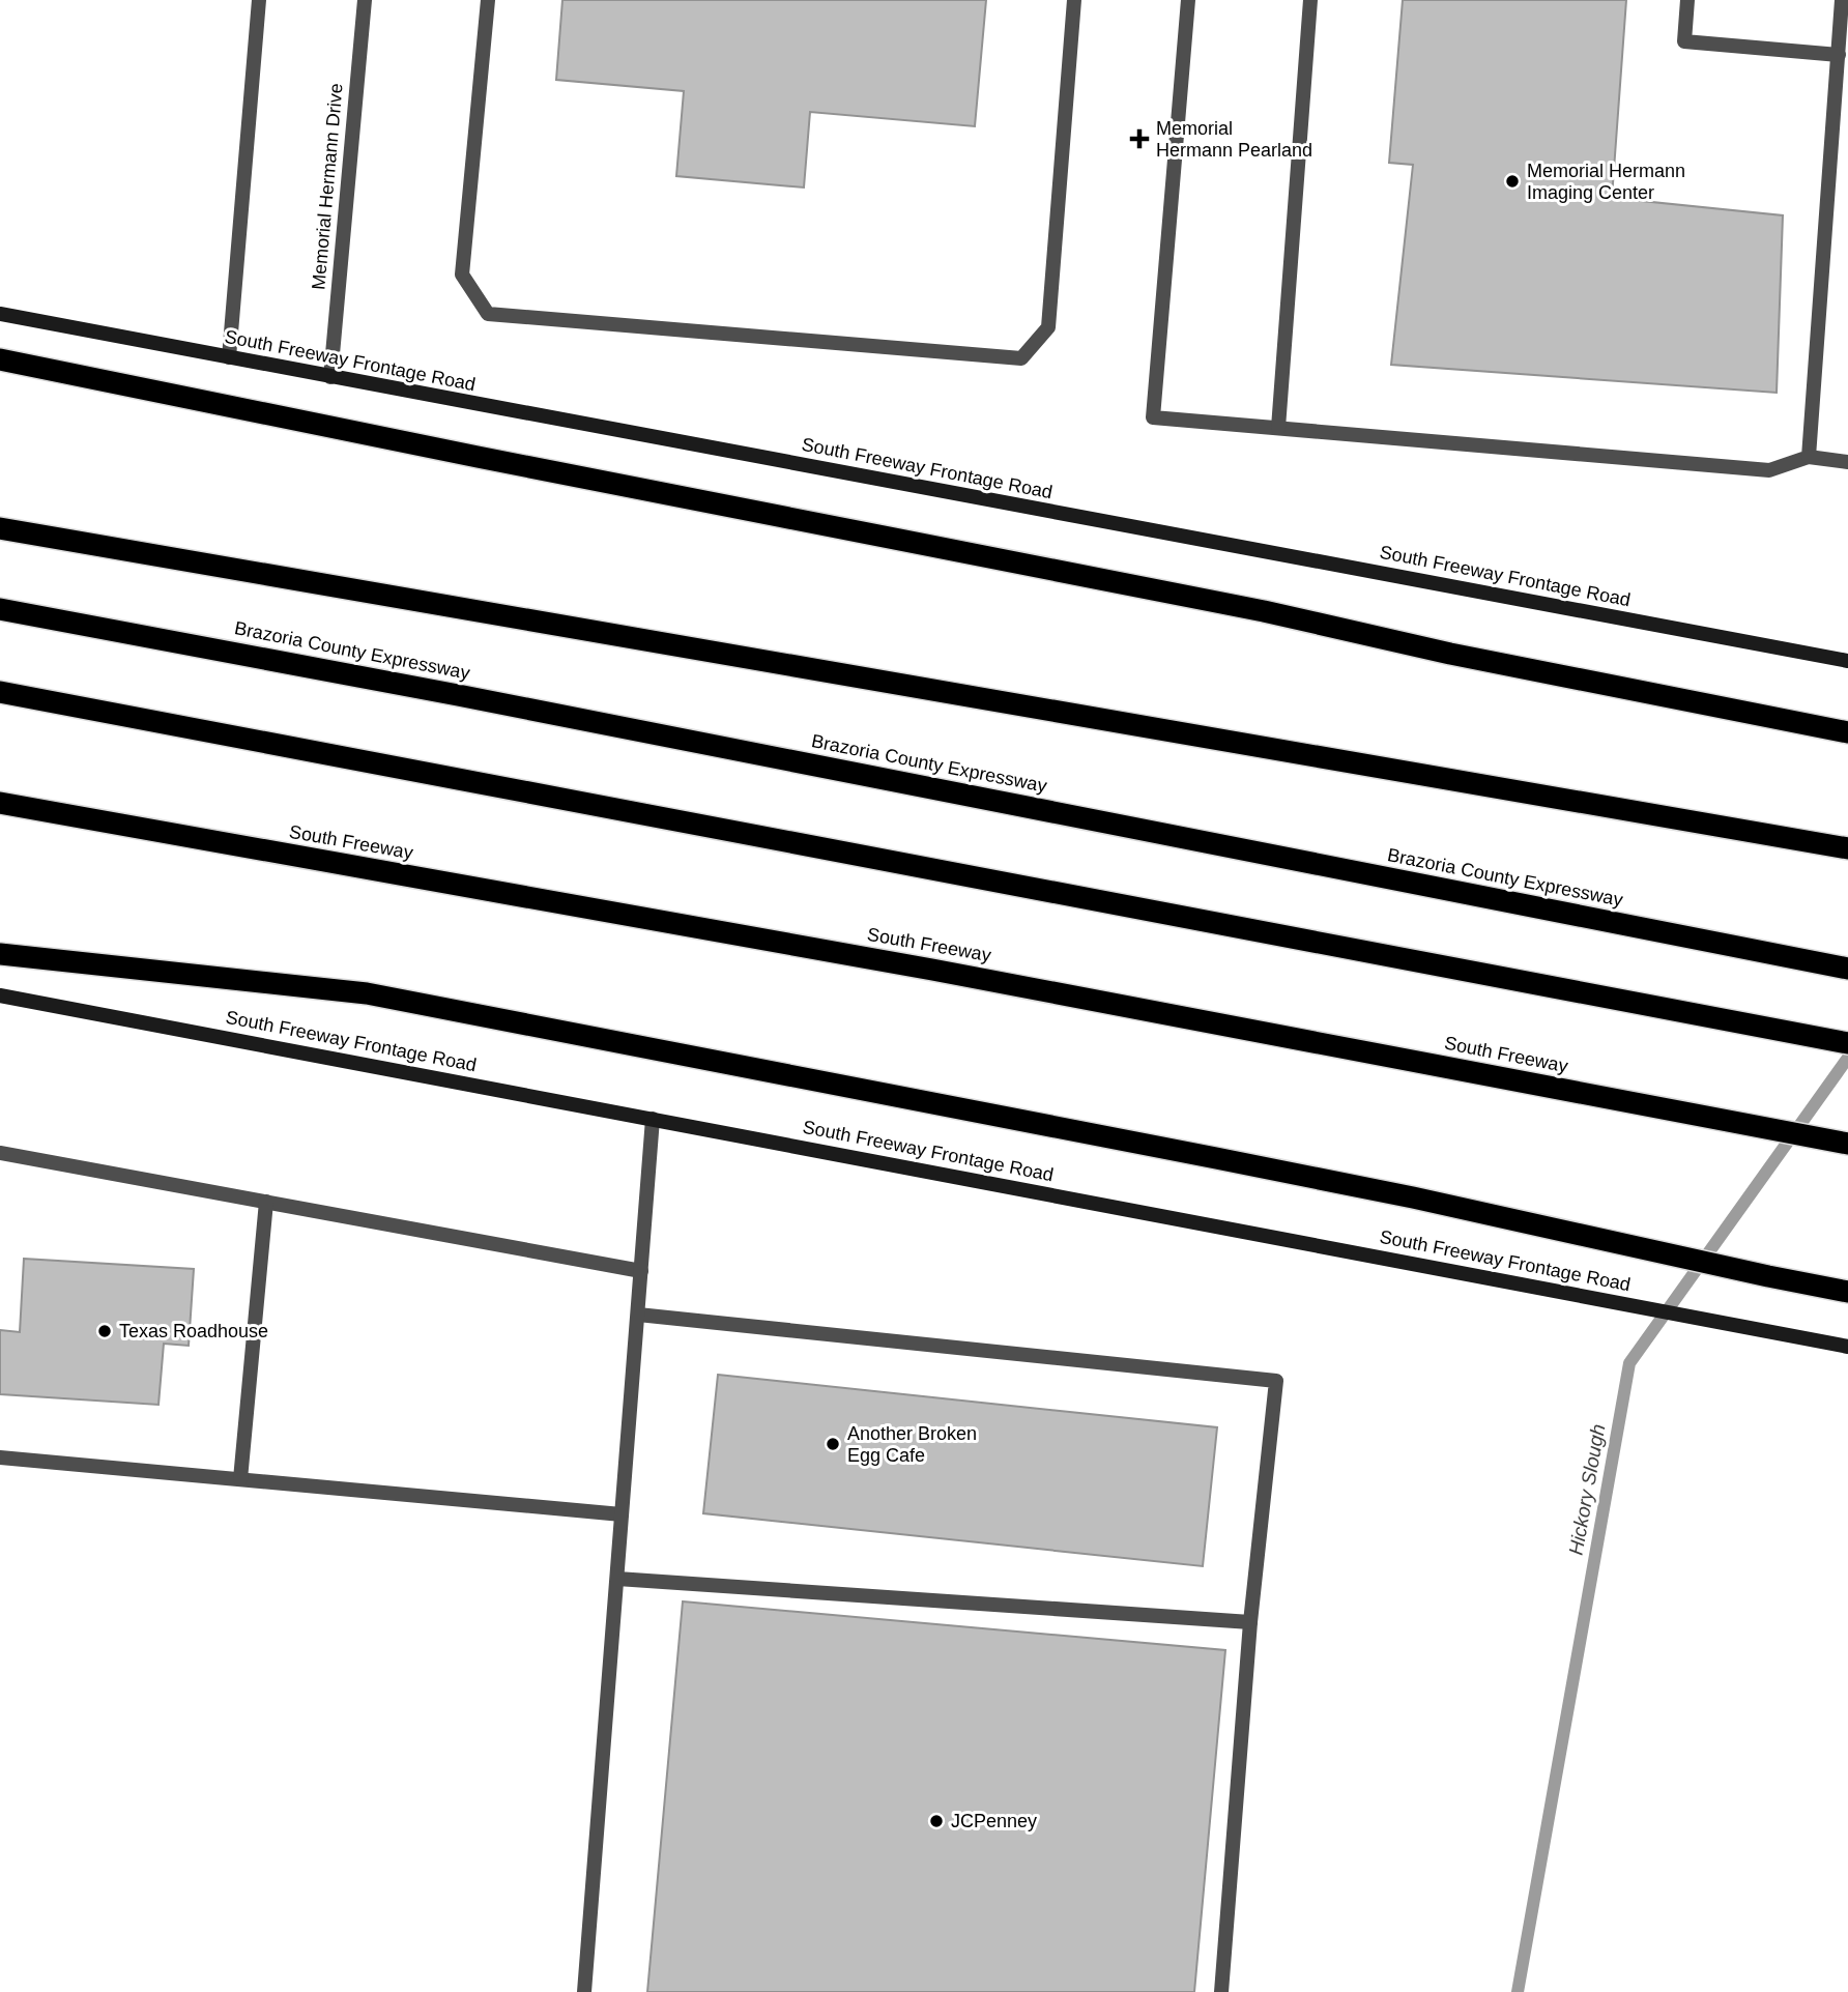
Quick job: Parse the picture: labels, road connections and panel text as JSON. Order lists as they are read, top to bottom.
{
  "streets": {
    "highway": ["Brazoria County Expressway", "South Freeway"],
    "main road": ["South Freeway Frontage Road"],
    "street": ["Memorial Hermann Drive"]
  },
  "crossings": [
    ["Memorial Hermann Drive", "South Freeway Frontage Road"]
  ],
  "water": ["Hickory Slough"],
  "places": {
    "health": ["Memorial Hermann Pearland"],
    "other": [
      "Memorial Hermann Imaging Center",
      "Texas Roadhouse",
      "Another Broken Egg Cafe",
      "JCPenney"
    ]
  }
}
